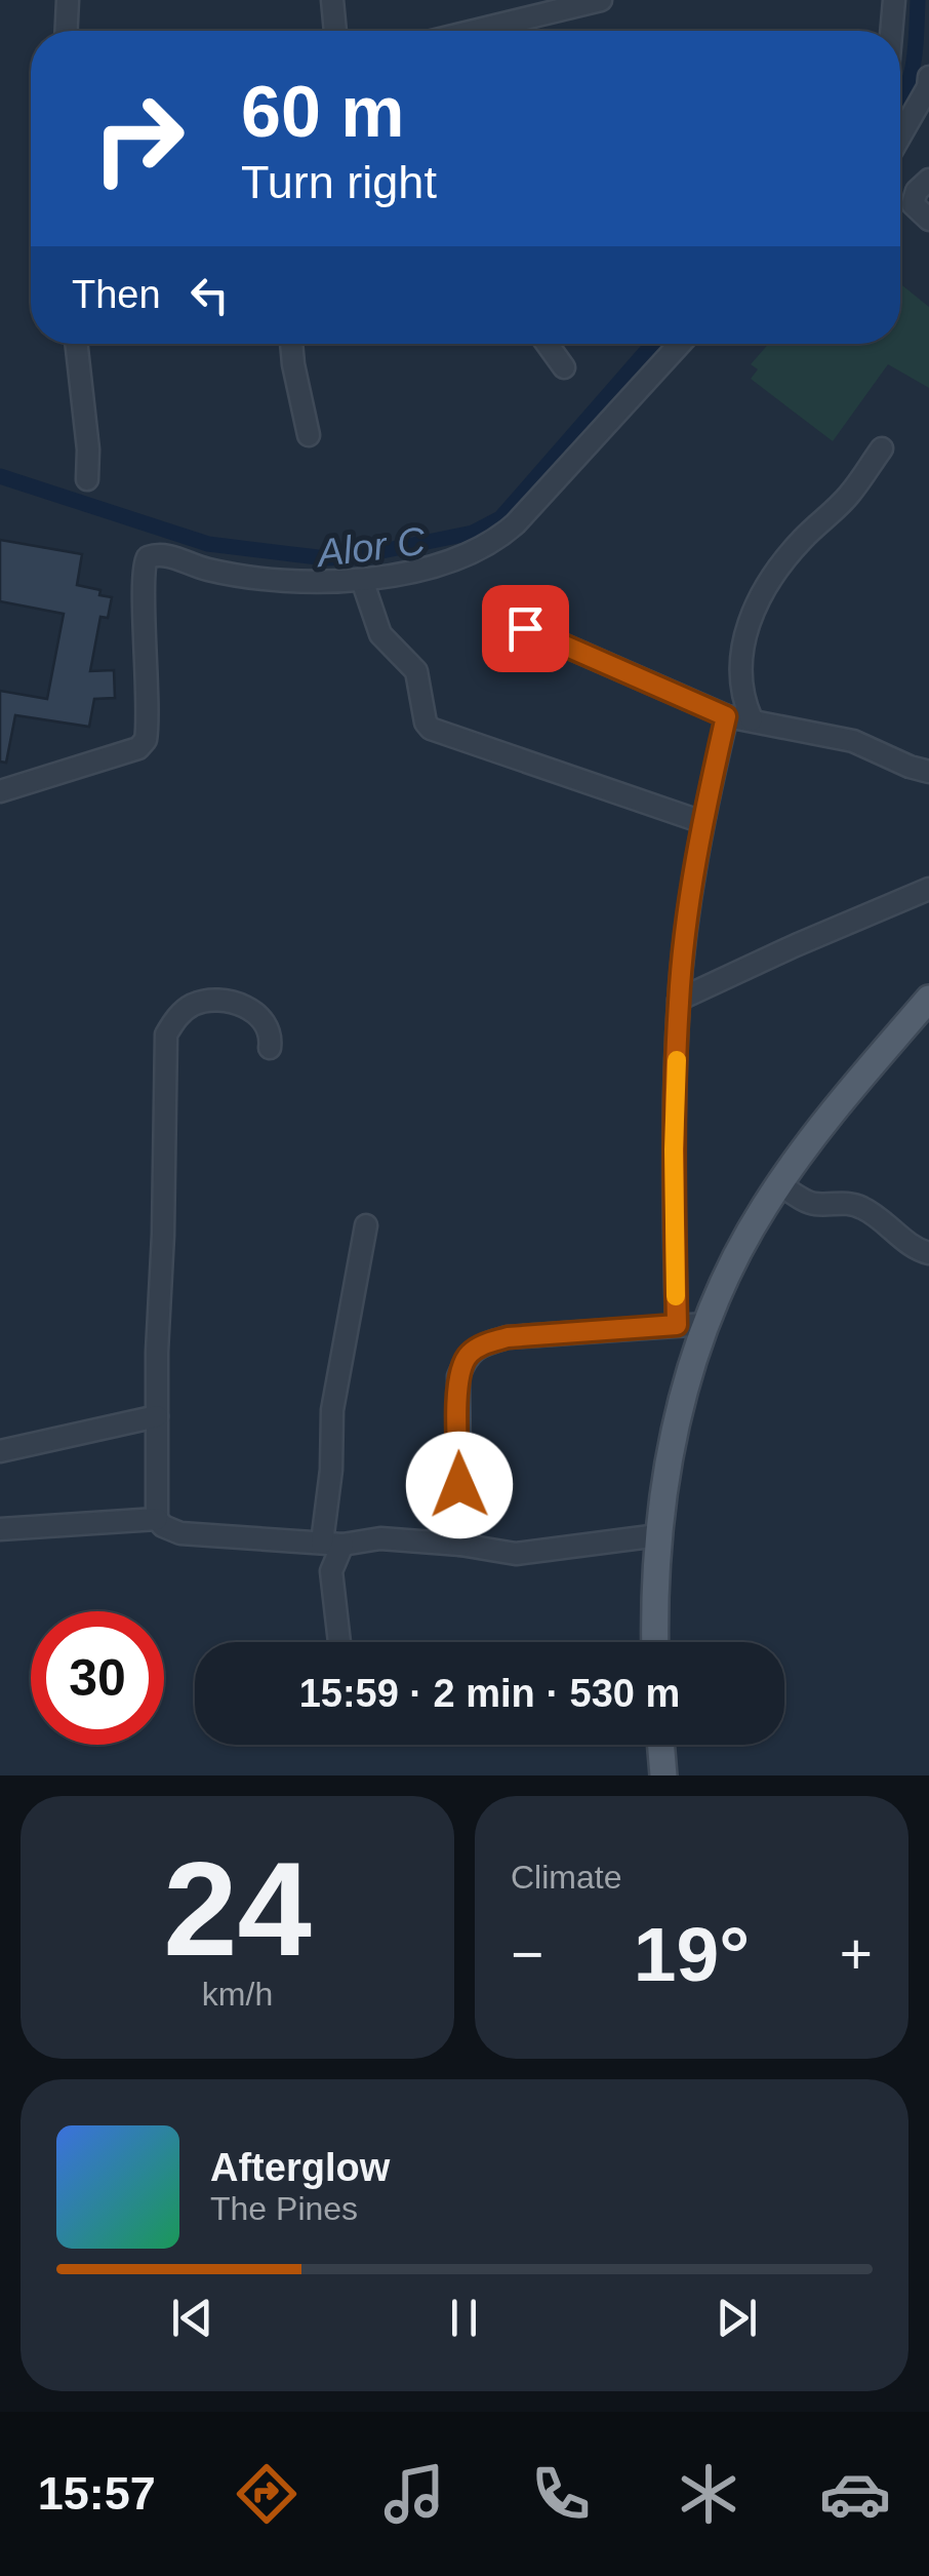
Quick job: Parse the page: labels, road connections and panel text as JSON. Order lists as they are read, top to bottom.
{
  "water": ["Alor C"],
  "page": {
    "turn": ["60 m", "Turn right"],
    "then": "Then",
    "limit": "30",
    "trip": "15:59 · 2 min · 530 m",
    "tile": [
      ["24", "km/h"],
      "Climate"
    ],
    "heat": ["−", "19°", "+"],
    "song": ["Afterglow", "The Pines"],
    "tabs": "15:57"
  }
}
